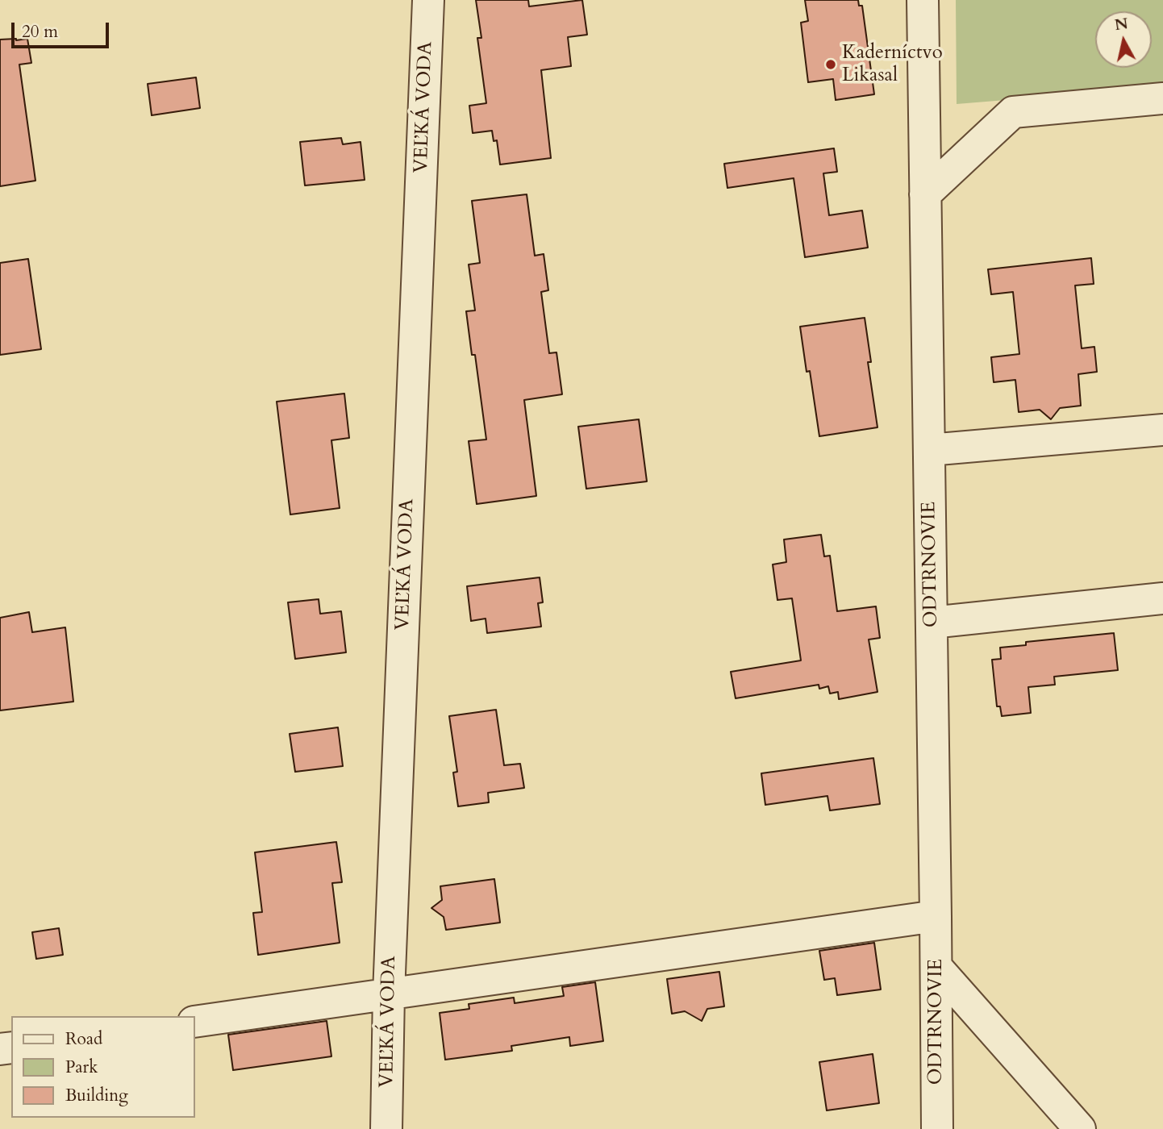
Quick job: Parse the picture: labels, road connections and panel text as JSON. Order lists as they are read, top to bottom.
{
  "streets": {
    "street": ["VEĽKÁ VODA", "ODTRNOVIE"]
  },
  "places": ["Kaderníctvo Likasal"],
  "legend": ["Road", "Park", "Building"],
  "scale_bar": "20 m",
  "north": "top"
}
